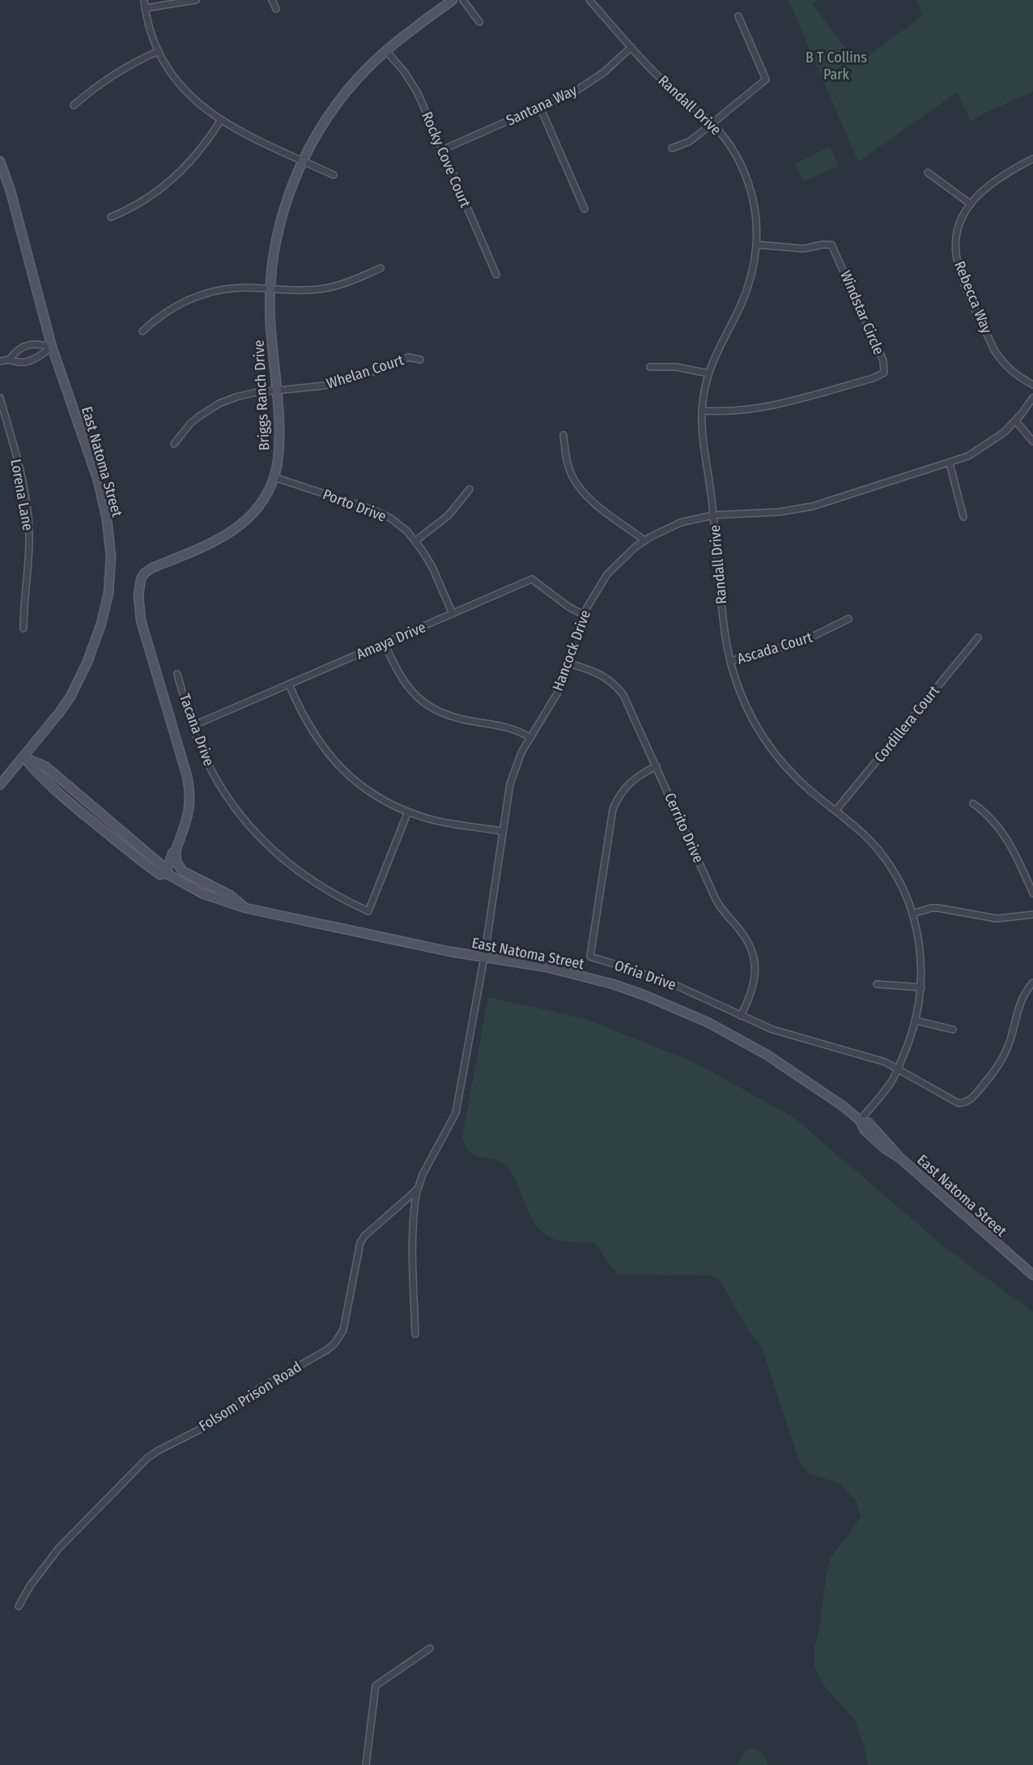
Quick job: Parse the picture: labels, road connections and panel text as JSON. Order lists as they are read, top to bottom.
{
  "streets": {
    "main road": ["Briggs Ranch Drive", "East Natoma Street"],
    "street": [
      "Santana Way",
      "Randall Drive",
      "Rocky Cove Court",
      "Rebecca Way",
      "Windstar Circle",
      "Whelan Court",
      "Lorena Lane",
      "Porto Drive",
      "Amaya Drive",
      "Ascada Court",
      "Hancock Drive",
      "Cordillera Court",
      "Tacana Drive",
      "Cerrito Drive",
      "Ofria Drive",
      "Folsom Prison Road"
    ]
  },
  "crossings": [
    ["Santana Way", "Randall Drive"],
    ["Santana Way", "Rocky Cove Court"],
    ["Randall Drive", "Windstar Circle"],
    ["Randall Drive", "East Natoma Street"],
    ["Randall Drive", "Ascada Court"],
    ["Randall Drive", "Hancock Drive"],
    ["Randall Drive", "Cordillera Court"],
    ["Randall Drive", "Ofria Drive"],
    ["Rocky Cove Court", "Briggs Ranch Drive"],
    ["Whelan Court", "Briggs Ranch Drive"],
    ["Briggs Ranch Drive", "East Natoma Street"],
    ["Briggs Ranch Drive", "Porto Drive"],
    ["East Natoma Street", "Hancock Drive"],
    ["East Natoma Street", "Folsom Prison Road"],
    ["Porto Drive", "Amaya Drive"],
    ["Amaya Drive", "Hancock Drive"],
    ["Amaya Drive", "Tacana Drive"],
    ["Hancock Drive", "Cerrito Drive"],
    ["Hancock Drive", "Folsom Prison Road"],
    ["Cerrito Drive", "Ofria Drive"]
  ],
  "parks": ["B T Collins Park"]
}
